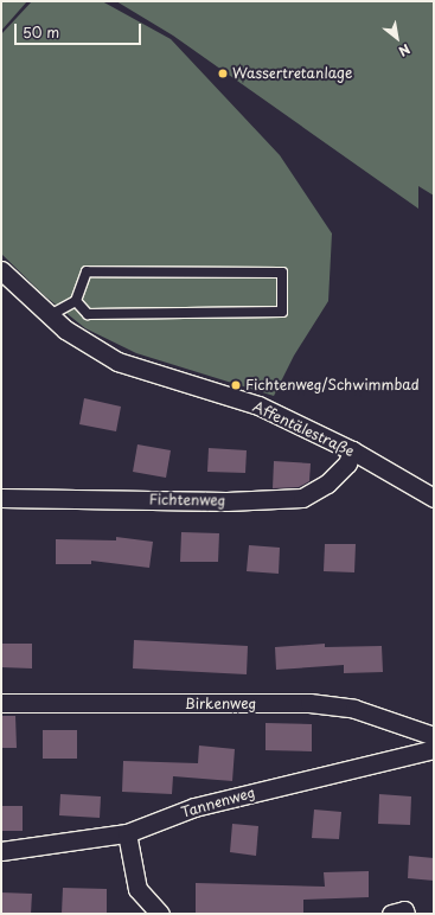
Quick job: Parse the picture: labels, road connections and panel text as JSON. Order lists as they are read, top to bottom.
{
  "streets": {
    "street": [
      "Affentälestraße",
      "Fichtenweg",
      "Birkenweg",
      "Tannenweg"
    ]
  },
  "crossings": [
    ["Affentälestraße", "Fichtenweg"]
  ],
  "places": ["Wassertretanlage", "Fichtenweg/Schwimmbad"],
  "scale_bar": "50 m",
  "north": "bottom right"
}
